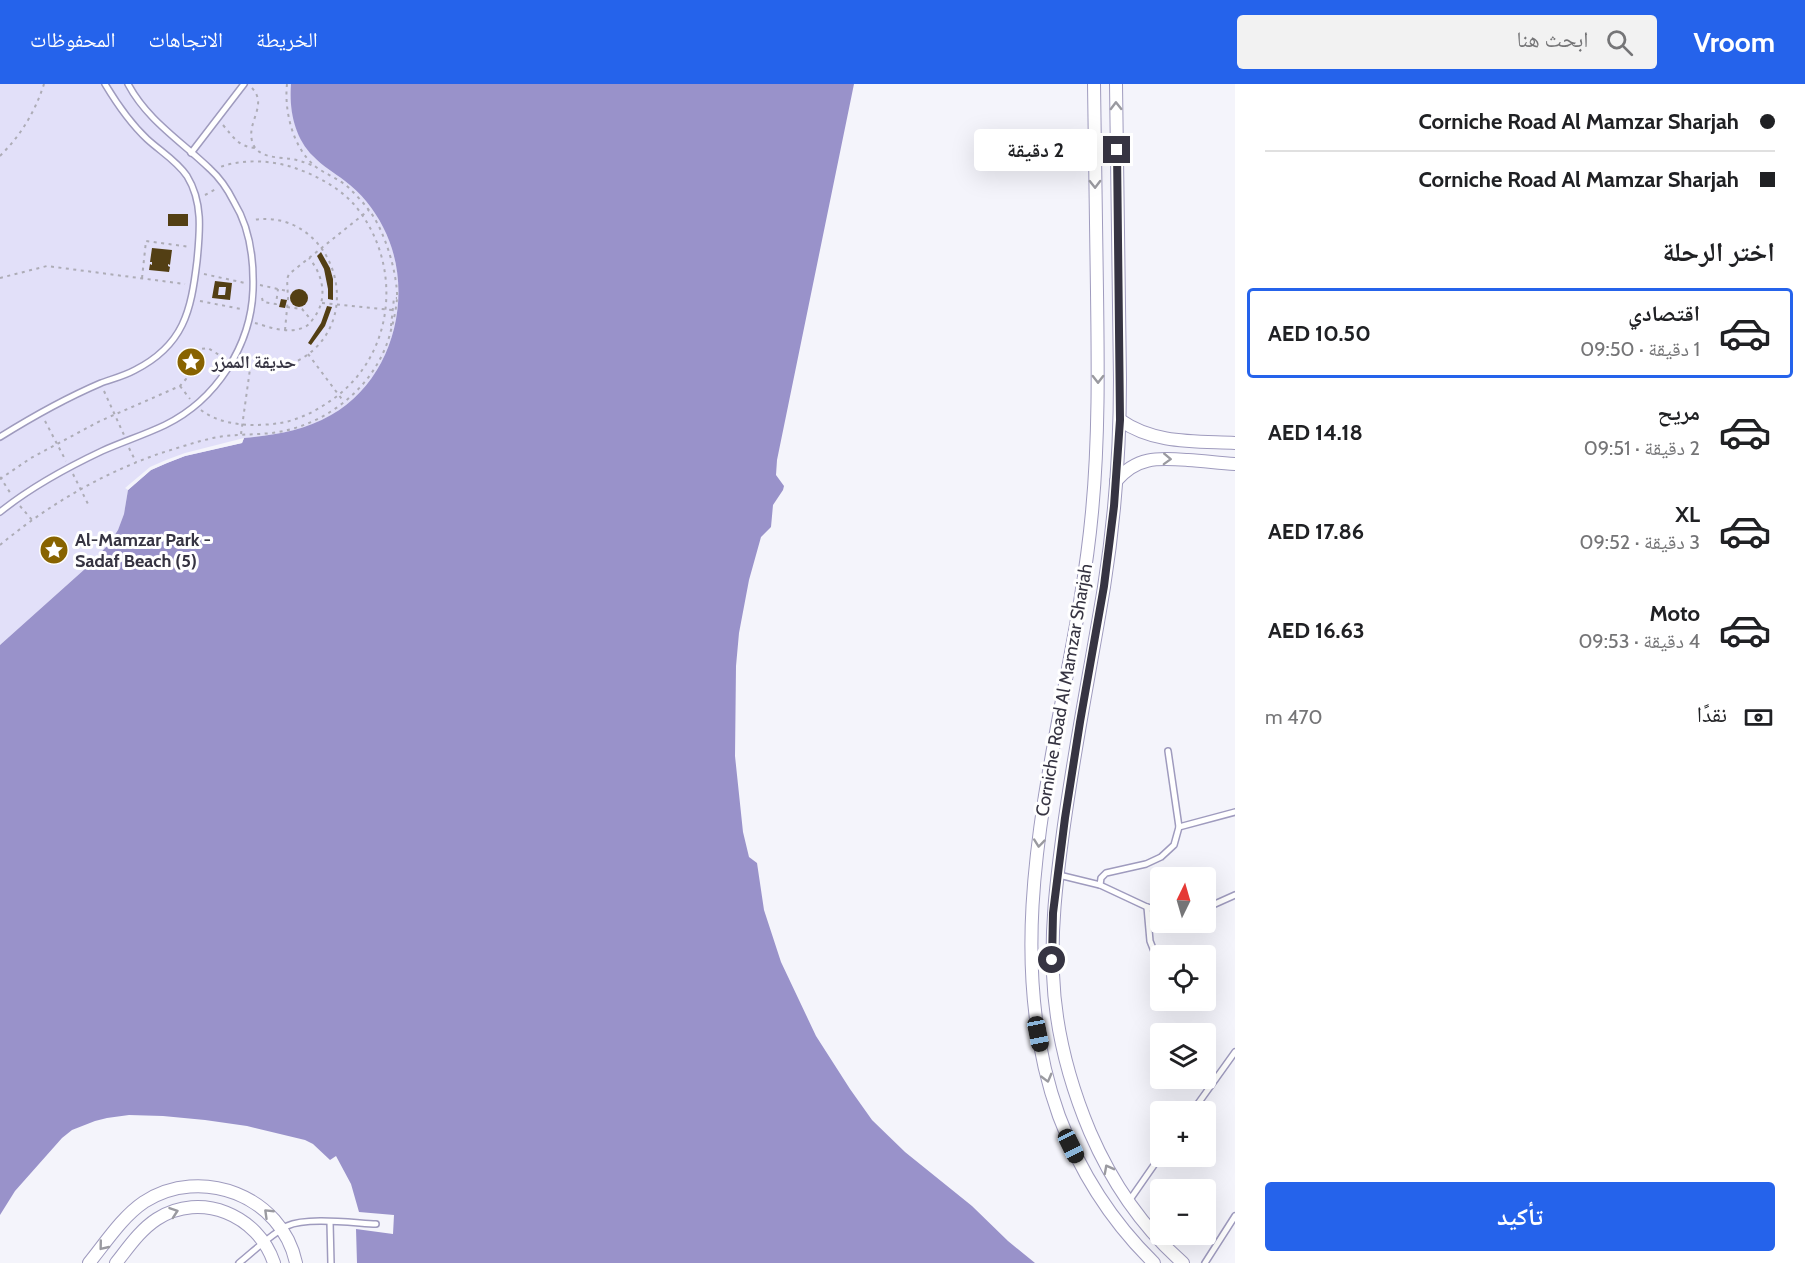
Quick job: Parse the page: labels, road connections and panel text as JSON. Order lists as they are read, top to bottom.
{
  "streets": {
    "street": ["Corniche Road Al Mamzar Sharjah"]
  },
  "places": {
    "place": ["حديقة الممزر", "Al-Mamzar Park - Sadaf Beach (5)"]
  },
  "north": "top",
  "page": {
    "header": "Vroom",
    "search": "ابحث هنا",
    "nav": ["الخريطة", "الاتجاهات", "المحفوظات"],
    "banner": ["Corniche Road Al Mamzar Sharjah", "Corniche Road Al Mamzar Sharjah"],
    "bubble": "2 دقيقة",
    "heading": "اختر الرحلة",
    "list": [
      {
        "name": "اقتصادي",
        "note": "1 دقيقة · 09:50",
        "value": "AED 10.50"
      },
      {
        "name": "مريح",
        "note": "2 دقيقة · 09:51",
        "value": "AED 14.18"
      },
      {
        "name": "XL",
        "note": "3 دقيقة · 09:52",
        "value": "AED 17.86"
      },
      {
        "name": "Moto",
        "note": "4 دقيقة · 09:53",
        "value": "AED 16.63"
      }
    ],
    "pay": ["نقدًا", "470 m"],
    "map_buttons": ["+", "−"],
    "buttons": "تأكيد"
  }
}
